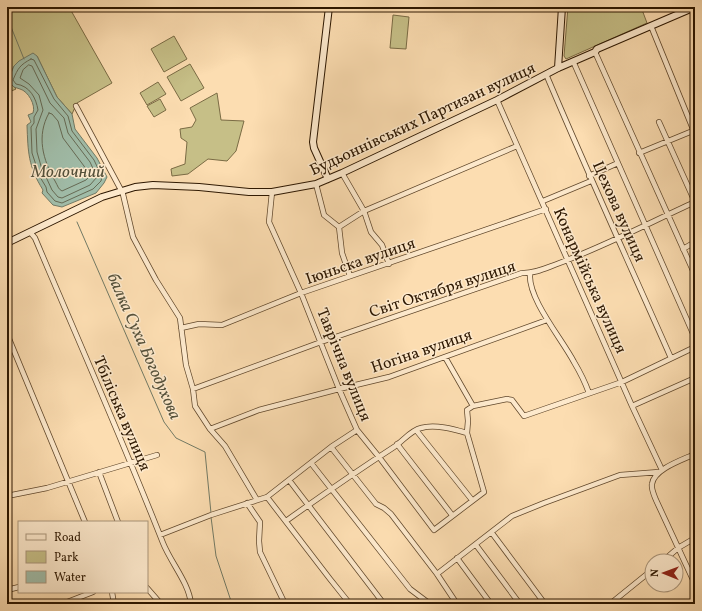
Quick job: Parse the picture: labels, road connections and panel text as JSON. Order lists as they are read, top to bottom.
{
  "streets": {
    "main road": ["Будьоннівських Партизан вулиця"],
    "street": [
      "Цехова вулиця",
      "Iюньска вулиця",
      "Конармійська вулиця",
      "Світ Октября вулиця",
      "Ногіна вулиця",
      "Таврічна вулиця",
      "Тбіліська вулиця"
    ]
  },
  "crossings": [
    ["Будьоннівських Партизан вулиця", "Цехова вулиця"],
    ["Будьоннівських Партизан вулиця", "Конармійська вулиця"],
    ["Будьоннівських Партизан вулиця", "Таврічна вулиця"],
    ["Будьоннівських Партизан вулиця", "Тбіліська вулиця"],
    ["Цехова вулиця", "Світ Октября вулиця"],
    ["Iюньска вулиця", "Конармійська вулиця"],
    ["Iюньска вулиця", "Таврічна вулиця"],
    ["Конармійська вулиця", "Світ Октября вулиця"],
    ["Світ Октября вулиця", "Таврічна вулиця"],
    ["Ногіна вулиця", "Таврічна вулиця"]
  ],
  "water": ["Молочний", "балка Суха Богодухова"],
  "legend": ["Road", "Park", "Water"],
  "north": "left"
}
